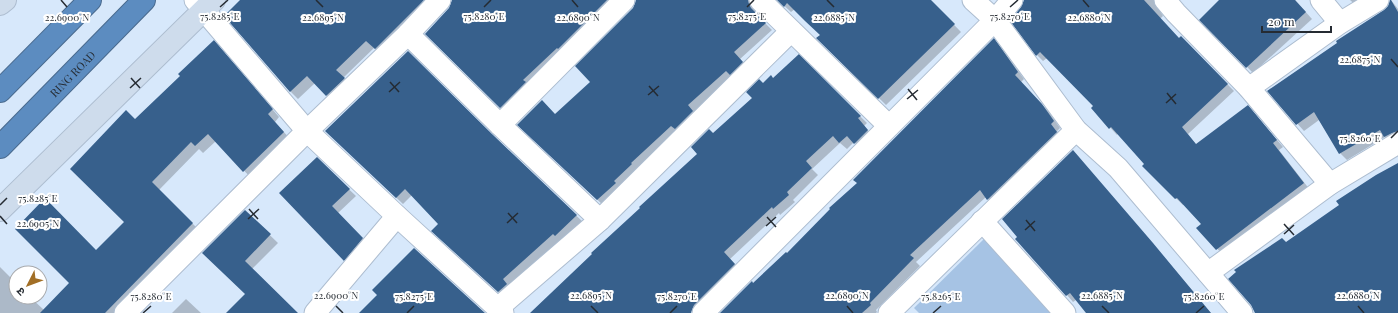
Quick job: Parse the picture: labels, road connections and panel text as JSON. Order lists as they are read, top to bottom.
{
  "streets": {
    "highway": ["RING ROAD"]
  },
  "scale_bar": "20 m",
  "north": "bottom left",
  "coordinates": [
    "75.8285°E",
    "75.8280°E",
    "75.8275°E",
    "75.8270°E",
    "22.6900°N",
    "22.6895°N",
    "22.6890°N",
    "22.6885°N",
    "22.6880°N",
    "22.6875°N",
    "75.8260°E",
    "22.6905°N",
    "75.8265°E"
  ]
}
